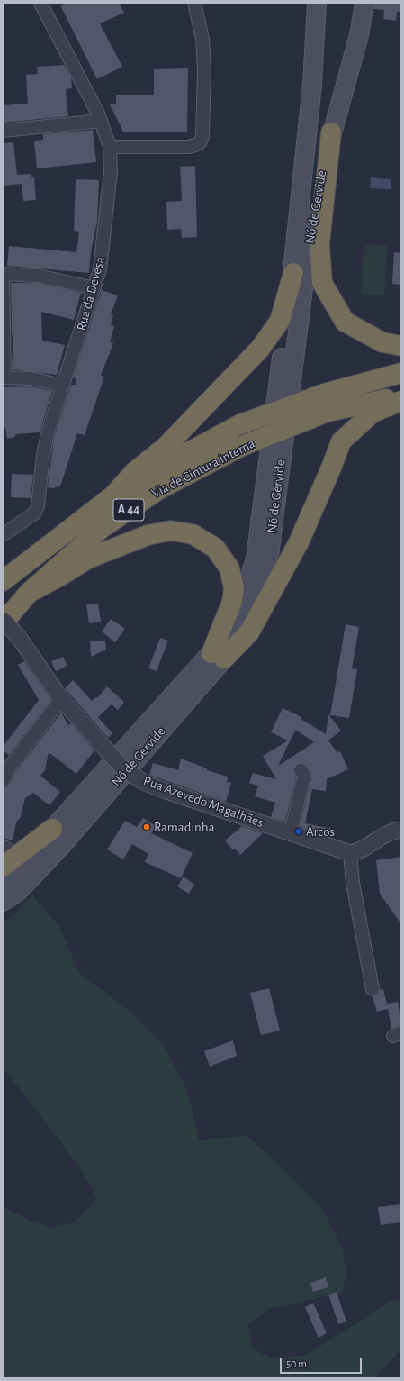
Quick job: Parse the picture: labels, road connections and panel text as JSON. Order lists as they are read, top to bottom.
{
  "streets": {
    "highway": ["Via de Cintura Interna", "A 44"],
    "main road": ["Nó de Gervide"],
    "street": ["Rua da Devesa", "Rua Azevedo Magalhães"]
  },
  "places": ["Ramadinha", "Arcos"],
  "scale_bar": "50 m"
}
